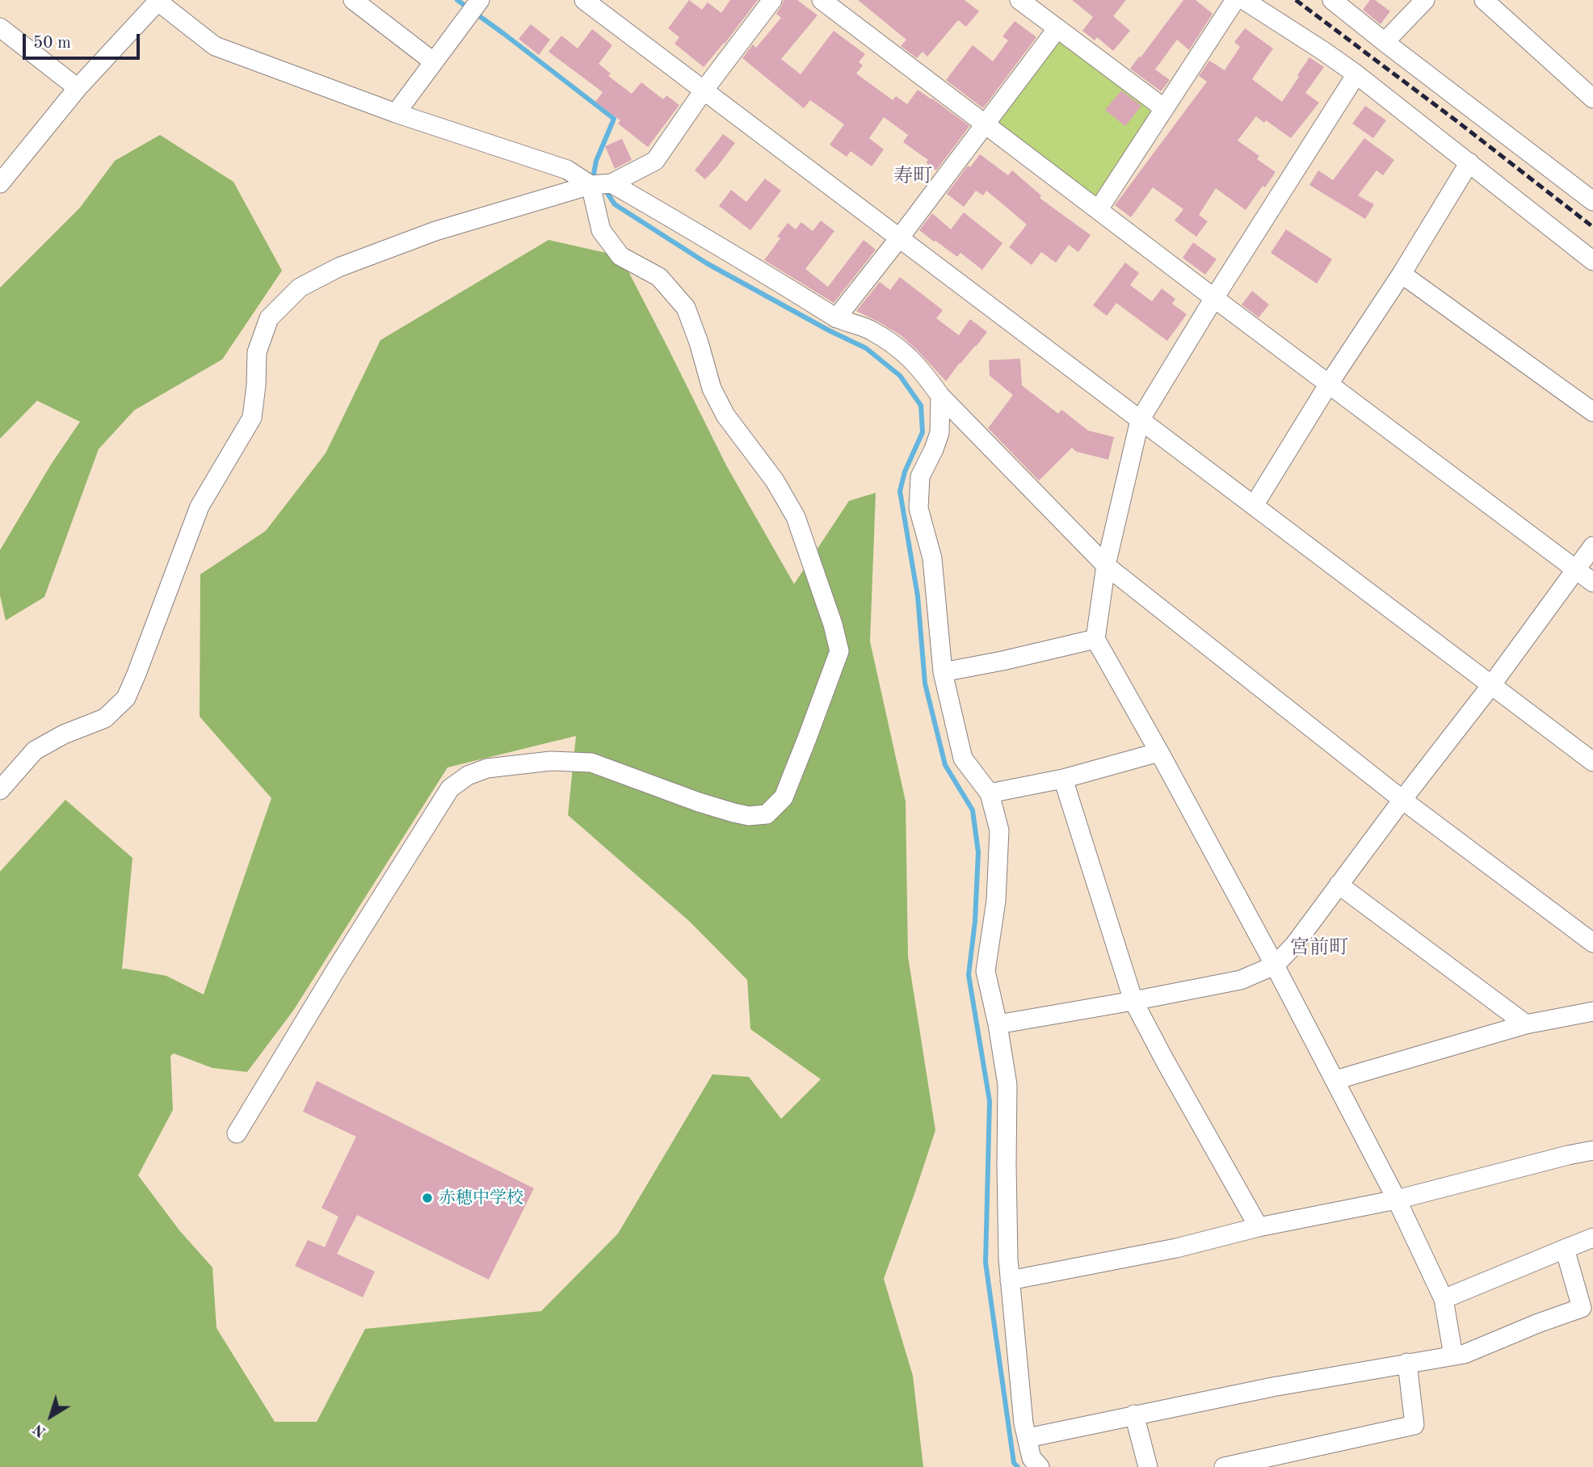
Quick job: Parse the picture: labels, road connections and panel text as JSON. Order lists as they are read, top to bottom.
{
  "districts": ["寿町", "宮前町"],
  "places": ["赤穂中学校"],
  "scale_bar": "50 m",
  "north": "bottom left"
}
